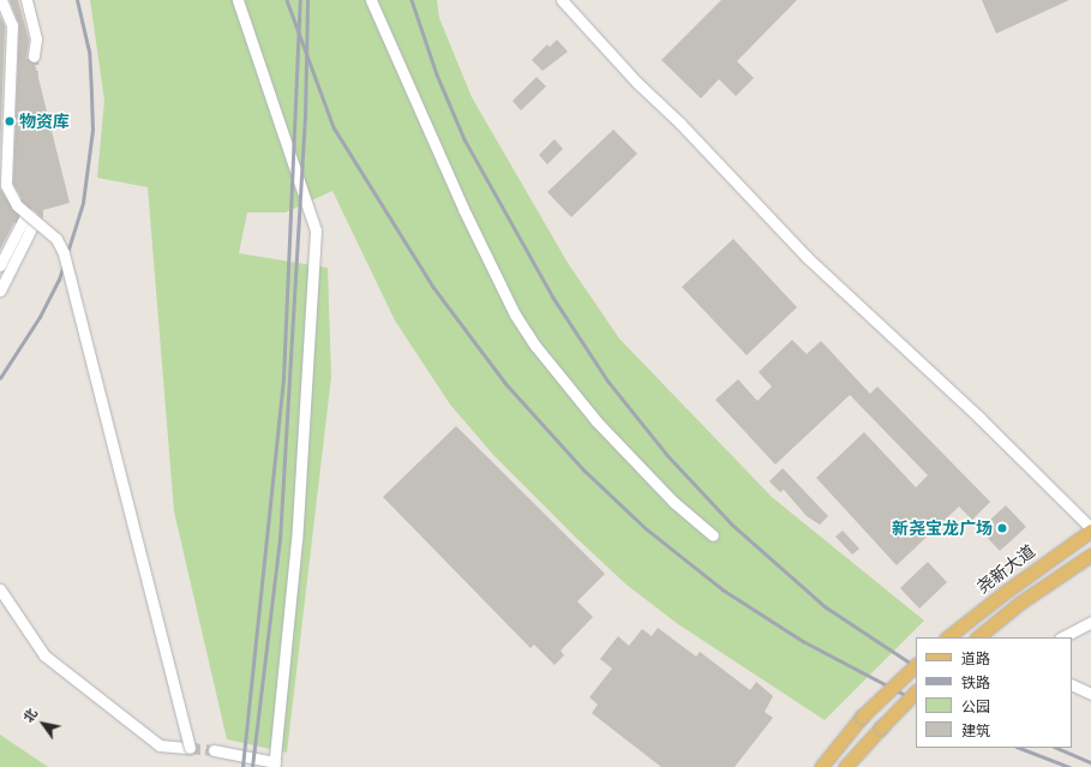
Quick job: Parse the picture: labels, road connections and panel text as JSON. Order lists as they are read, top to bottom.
{
  "streets": {
    "main road": ["尧新大道"]
  },
  "places": ["物资库", "新尧宝龙广场"],
  "legend": [
    "道路",
    "铁路",
    "公园",
    "建筑"
  ],
  "north": "top left"
}
